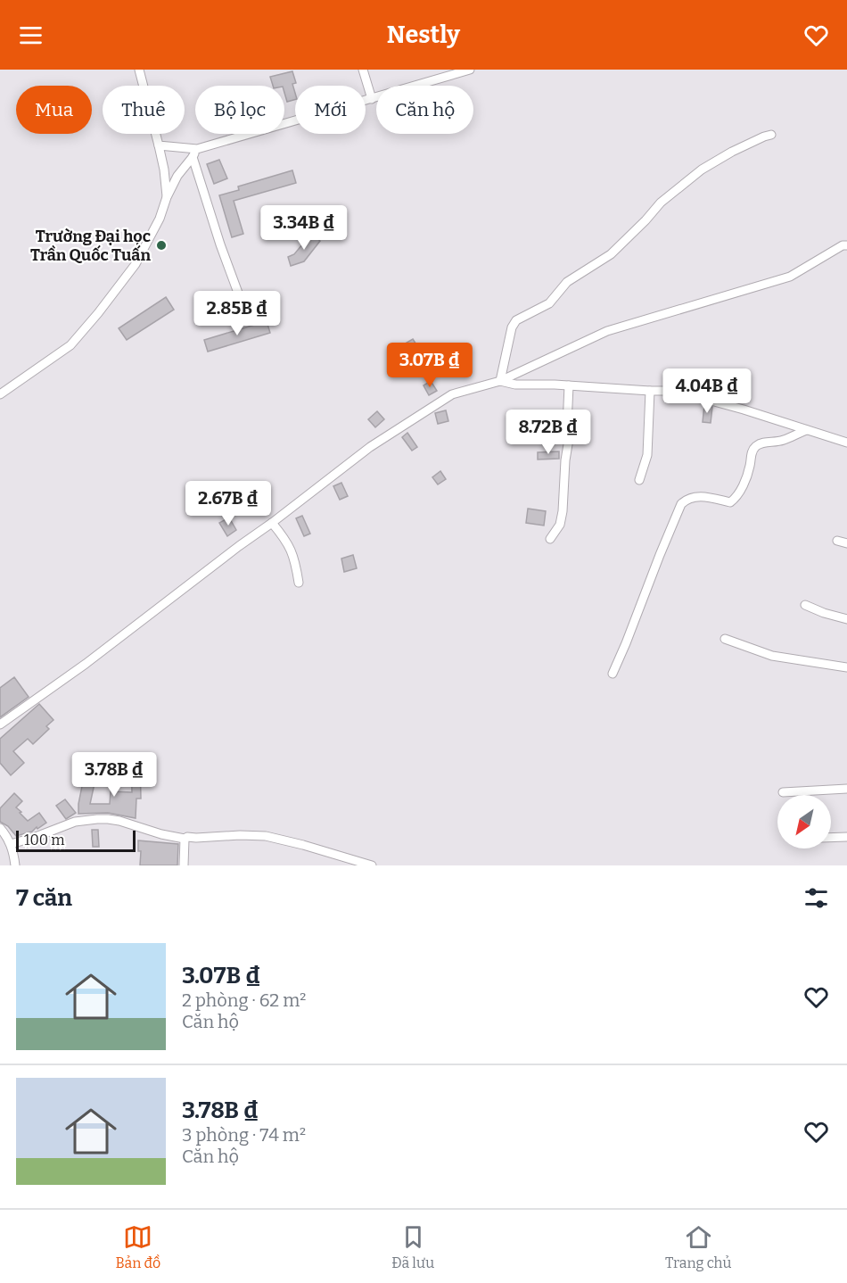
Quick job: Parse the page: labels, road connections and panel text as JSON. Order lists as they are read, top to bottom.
{
  "places": ["Trường Đại học Trần Quốc Tuấn"],
  "scale_bar": "100 m",
  "north": "bottom left",
  "page": {
    "header": "Nestly",
    "chip": [
      "Mua",
      "Thuê",
      "Bộ lọc",
      "Mới",
      "Căn hộ"
    ],
    "price": [
      "3.34B ₫",
      "2.85B ₫",
      "3.07B ₫",
      "4.04B ₫",
      "8.72B ₫",
      "2.67B ₫",
      "3.78B ₫"
    ],
    "scale": "100 m",
    "heading": "7 căn",
    "list": [
      {
        "name": "3.07B ₫",
        "note": "2 phòng · 62 m² · Căn hộ"
      },
      {
        "name": "3.78B ₫",
        "note": "3 phòng · 74 m² · Căn hộ"
      }
    ],
    "tabs": ["Bản đồ", "Đã lưu", "Trang chủ"]
  }
}
